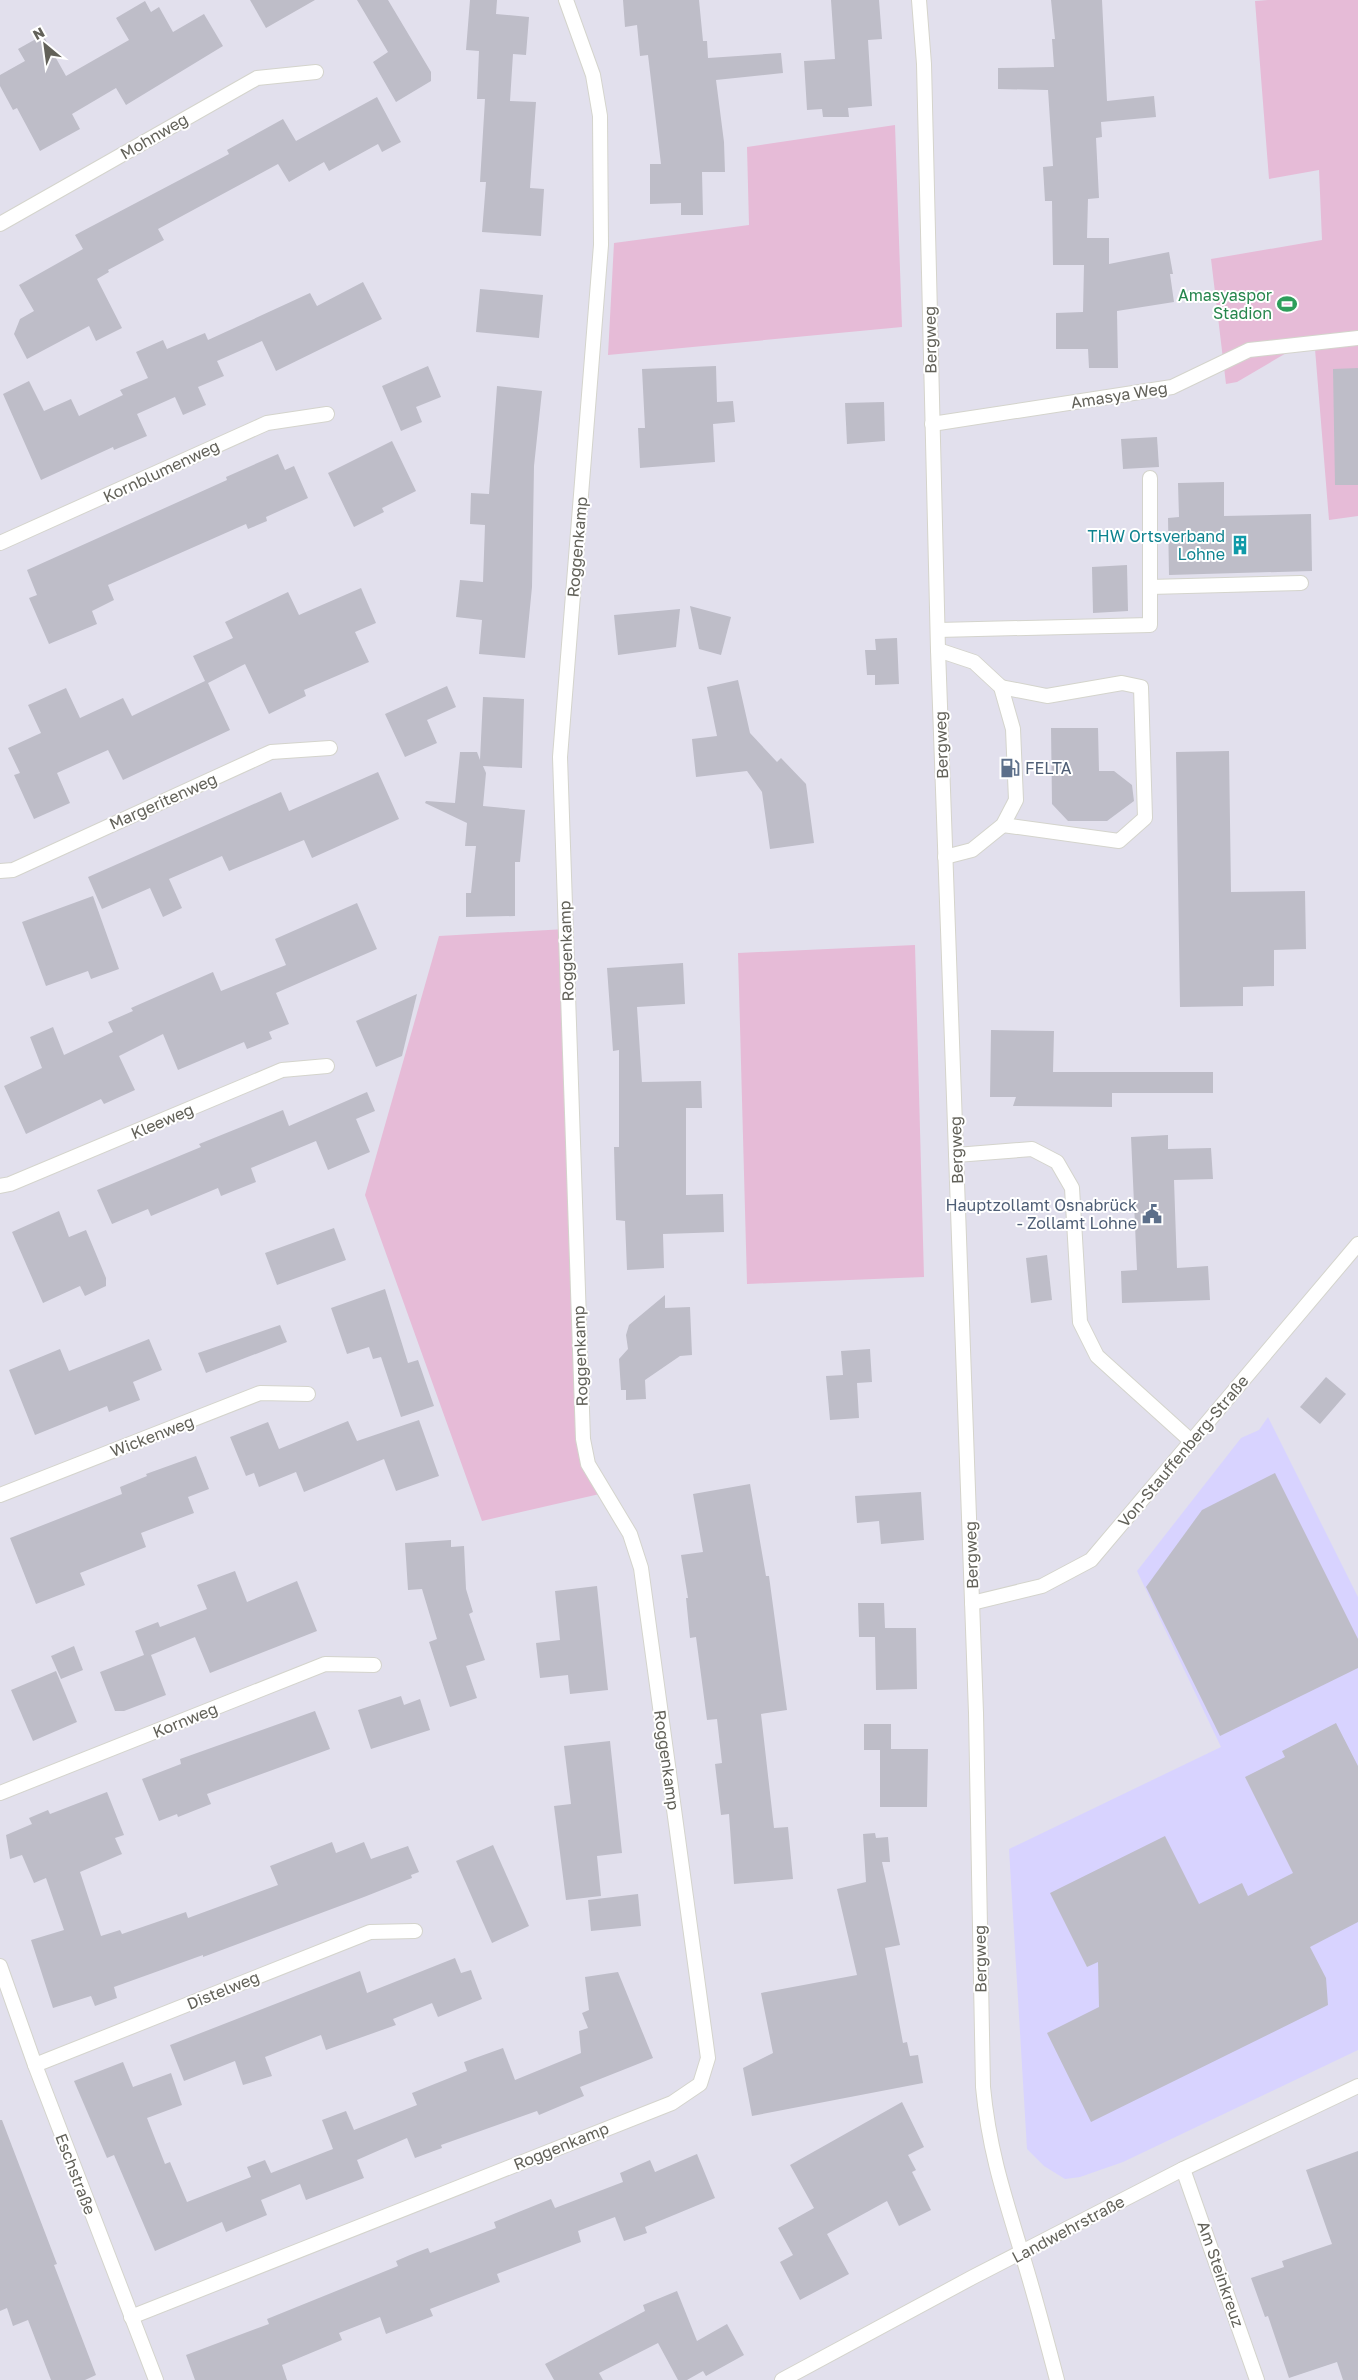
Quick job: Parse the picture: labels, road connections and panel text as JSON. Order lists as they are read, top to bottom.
{
  "streets": {
    "street": [
      "Mohnweg",
      "Bergweg",
      "Amasya Weg",
      "Kornblumenweg",
      "Roggenkamp",
      "Margeritenweg",
      "Kleeweg",
      "Wickenweg",
      "Von-Stauffenberg-Straße",
      "Kornweg",
      "Distelweg",
      "Eschstraße",
      "Landwehrstraße",
      "Am Steinkreuz"
    ]
  },
  "crossings": [
    ["Bergweg", "Amasya Weg"],
    ["Bergweg", "Von-Stauffenberg-Straße"],
    ["Bergweg", "Landwehrstraße"],
    ["Roggenkamp", "Eschstraße"],
    ["Distelweg", "Eschstraße"],
    ["Landwehrstraße", "Am Steinkreuz"]
  ],
  "places": {
    "sports": ["Amasyaspor Stadion"],
    "building": ["THW Ortsverband Lohne"],
    "fuel station": ["FELTA"],
    "public building": ["Hauptzollamt Osnabrück - Zollamt Lohne"]
  },
  "north": "top left"
}
